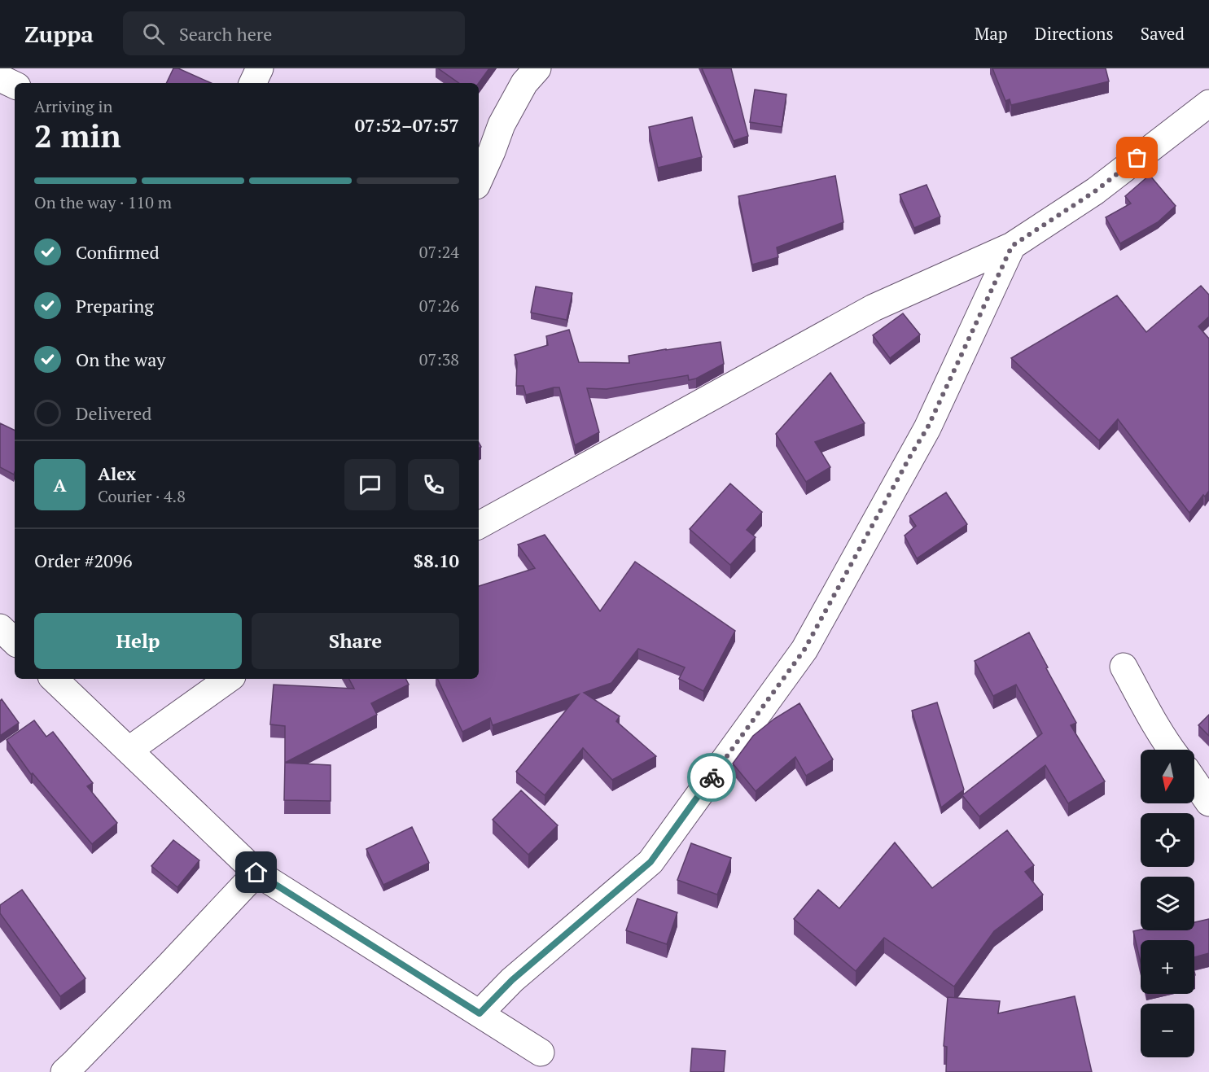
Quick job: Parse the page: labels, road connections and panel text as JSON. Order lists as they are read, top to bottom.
{
  "north": "bottom",
  "page": {
    "header": "Zuppa",
    "search": "Search here",
    "nav": ["Map", "Directions", "Saved"],
    "heading": ["2 min", "Arriving in", "07:52–07:57"],
    "panel": [
      "Alex",
      "Courier · 4.8",
      "Order #2096",
      "$8.10"
    ],
    "bar": "On the way · 110 m",
    "list": [
      ["Confirmed", "07:24"],
      ["Preparing", "07:26"],
      ["On the way", "07:38"],
      "Delivered"
    ],
    "round": "A",
    "buttons": ["Help", "Share"],
    "map_buttons": ["+", "−"]
  }
}
